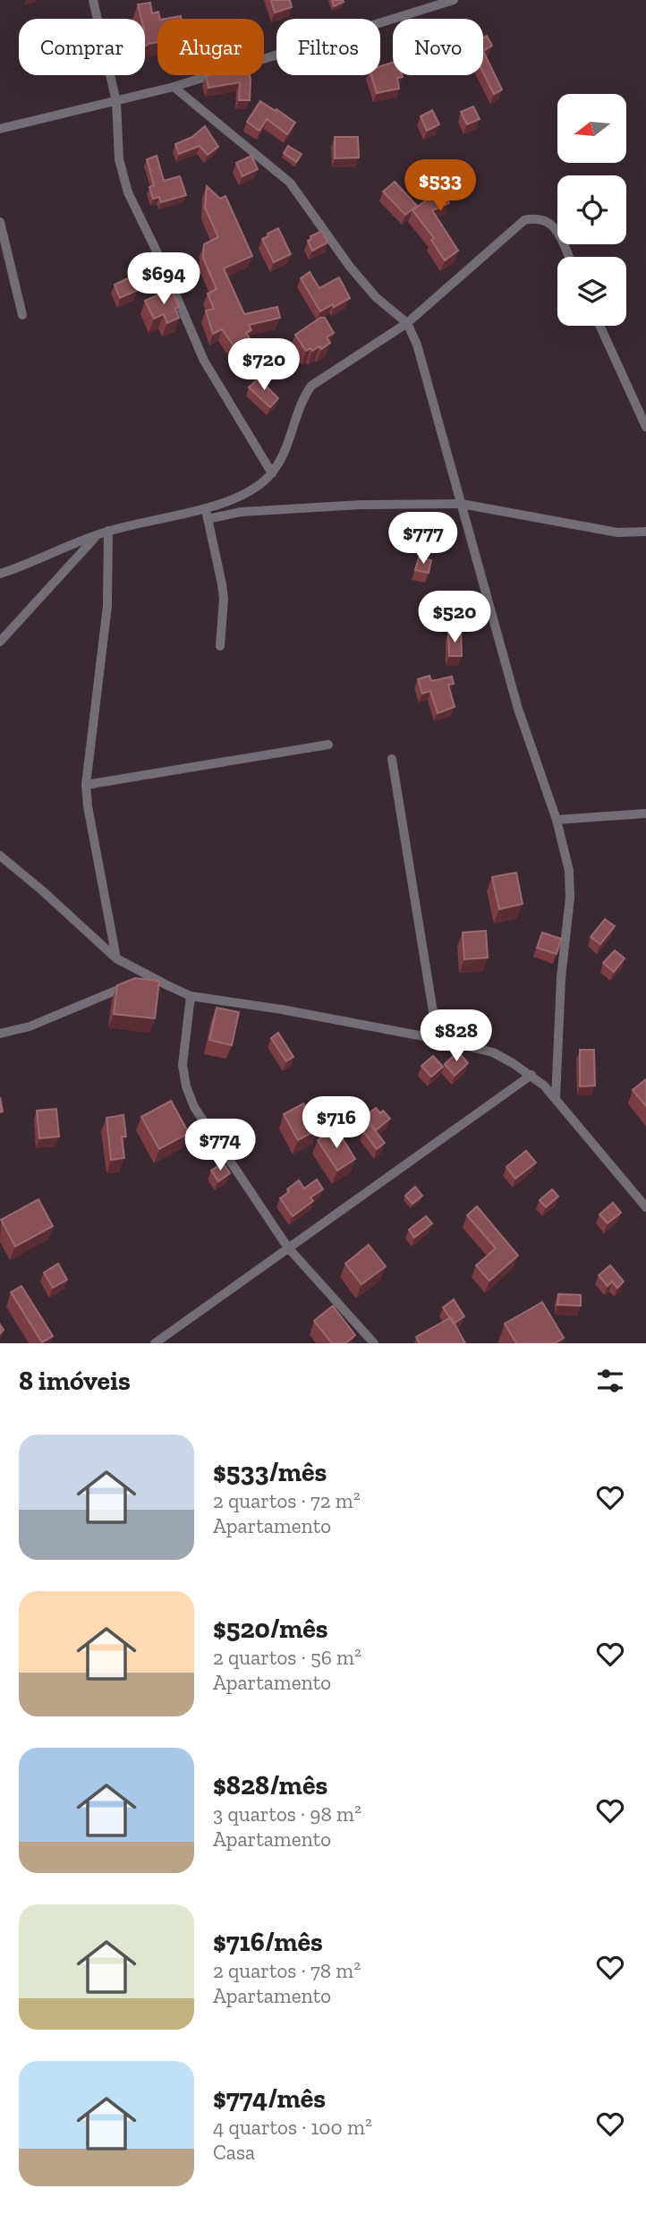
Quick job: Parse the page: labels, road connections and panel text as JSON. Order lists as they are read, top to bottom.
{
  "north": "left",
  "page": {
    "chip": [
      "Comprar",
      "Alugar",
      "Filtros",
      "Novo"
    ],
    "price": [
      "$533",
      "$694",
      "$720",
      "$777",
      "$520",
      "$828",
      "$716",
      "$774"
    ],
    "heading": "8 imóveis",
    "list": [
      {
        "name": "$533/mês",
        "note": "2 quartos · 72 m² · Apartamento"
      },
      {
        "name": "$520/mês",
        "note": "2 quartos · 56 m² · Apartamento"
      },
      {
        "name": "$828/mês",
        "note": "3 quartos · 98 m² · Apartamento"
      },
      {
        "name": "$716/mês",
        "note": "2 quartos · 78 m² · Apartamento"
      },
      {
        "name": "$774/mês",
        "note": "4 quartos · 100 m² · Casa"
      }
    ]
  }
}
